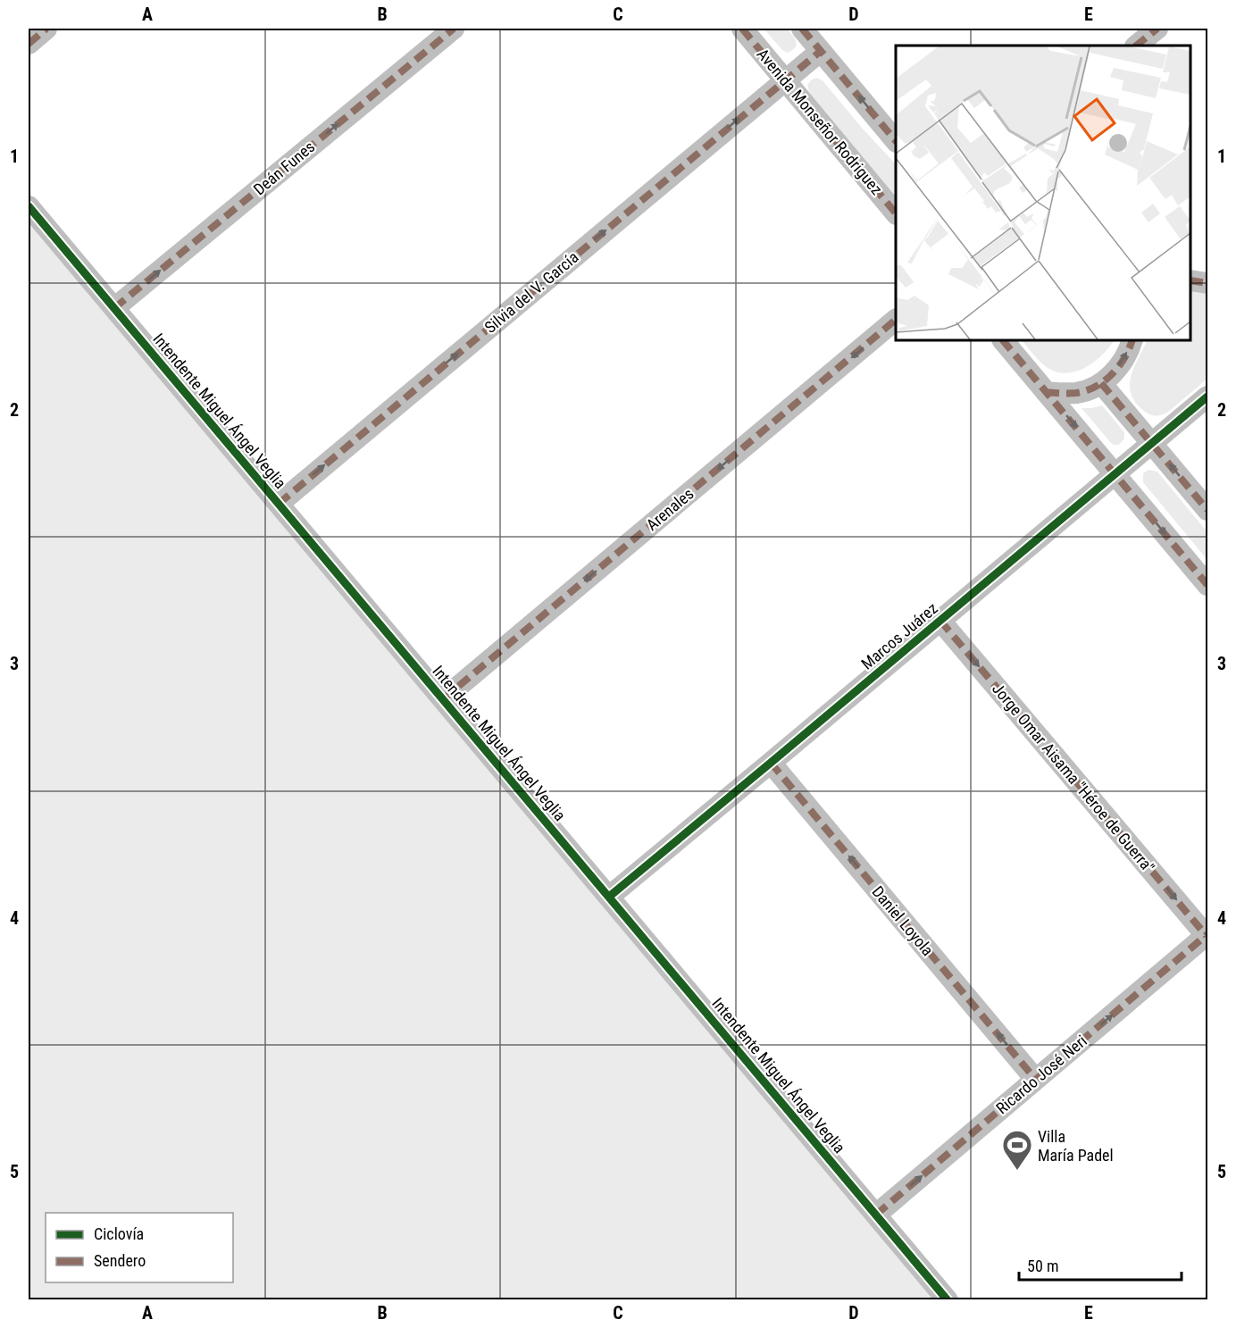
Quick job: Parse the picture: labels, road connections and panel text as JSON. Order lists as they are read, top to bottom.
{
  "streets": {
    "street": [
      "Avenida Monseñor Rodriguez",
      "Deán Funes",
      "Silvia del V. García",
      "Intendente Miguel Ángel Veglia",
      "Arenales",
      "Marcos Juárez",
      "Jorge Omar Aisama \"Héroe de Guerra\"",
      "Daniel Loyola",
      "Ricardo José Neri"
    ]
  },
  "crossings": [
    ["Avenida Monseñor Rodriguez", "Silvia del V. García"],
    ["Deán Funes", "Intendente Miguel Ángel Veglia"],
    ["Silvia del V. García", "Intendente Miguel Ángel Veglia"],
    ["Intendente Miguel Ángel Veglia", "Arenales"],
    ["Intendente Miguel Ángel Veglia", "Marcos Juárez"],
    ["Intendente Miguel Ángel Veglia", "Ricardo José Neri"],
    ["Marcos Juárez", "Jorge Omar Aisama \"Héroe de Guerra\""],
    ["Marcos Juárez", "Daniel Loyola"],
    ["Jorge Omar Aisama \"Héroe de Guerra\"", "Ricardo José Neri"],
    ["Daniel Loyola", "Ricardo José Neri"]
  ],
  "one_way": [
    "Deán Funes",
    "Silvia del V. García",
    "Arenales",
    "Jorge Omar Aisama \"Héroe de Guerra\"",
    "Daniel Loyola",
    "Ricardo José Neri"
  ],
  "places": {
    "sports": ["Villa María Padel"]
  },
  "legend": ["Ciclovía", "Sendero"],
  "scale_bar": "50 m",
  "grid": {
    "columns": [
      "A",
      "B",
      "C",
      "D",
      "E"
    ],
    "rows": [
      "1",
      "2",
      "3",
      "4",
      "5"
    ]
  }
}
